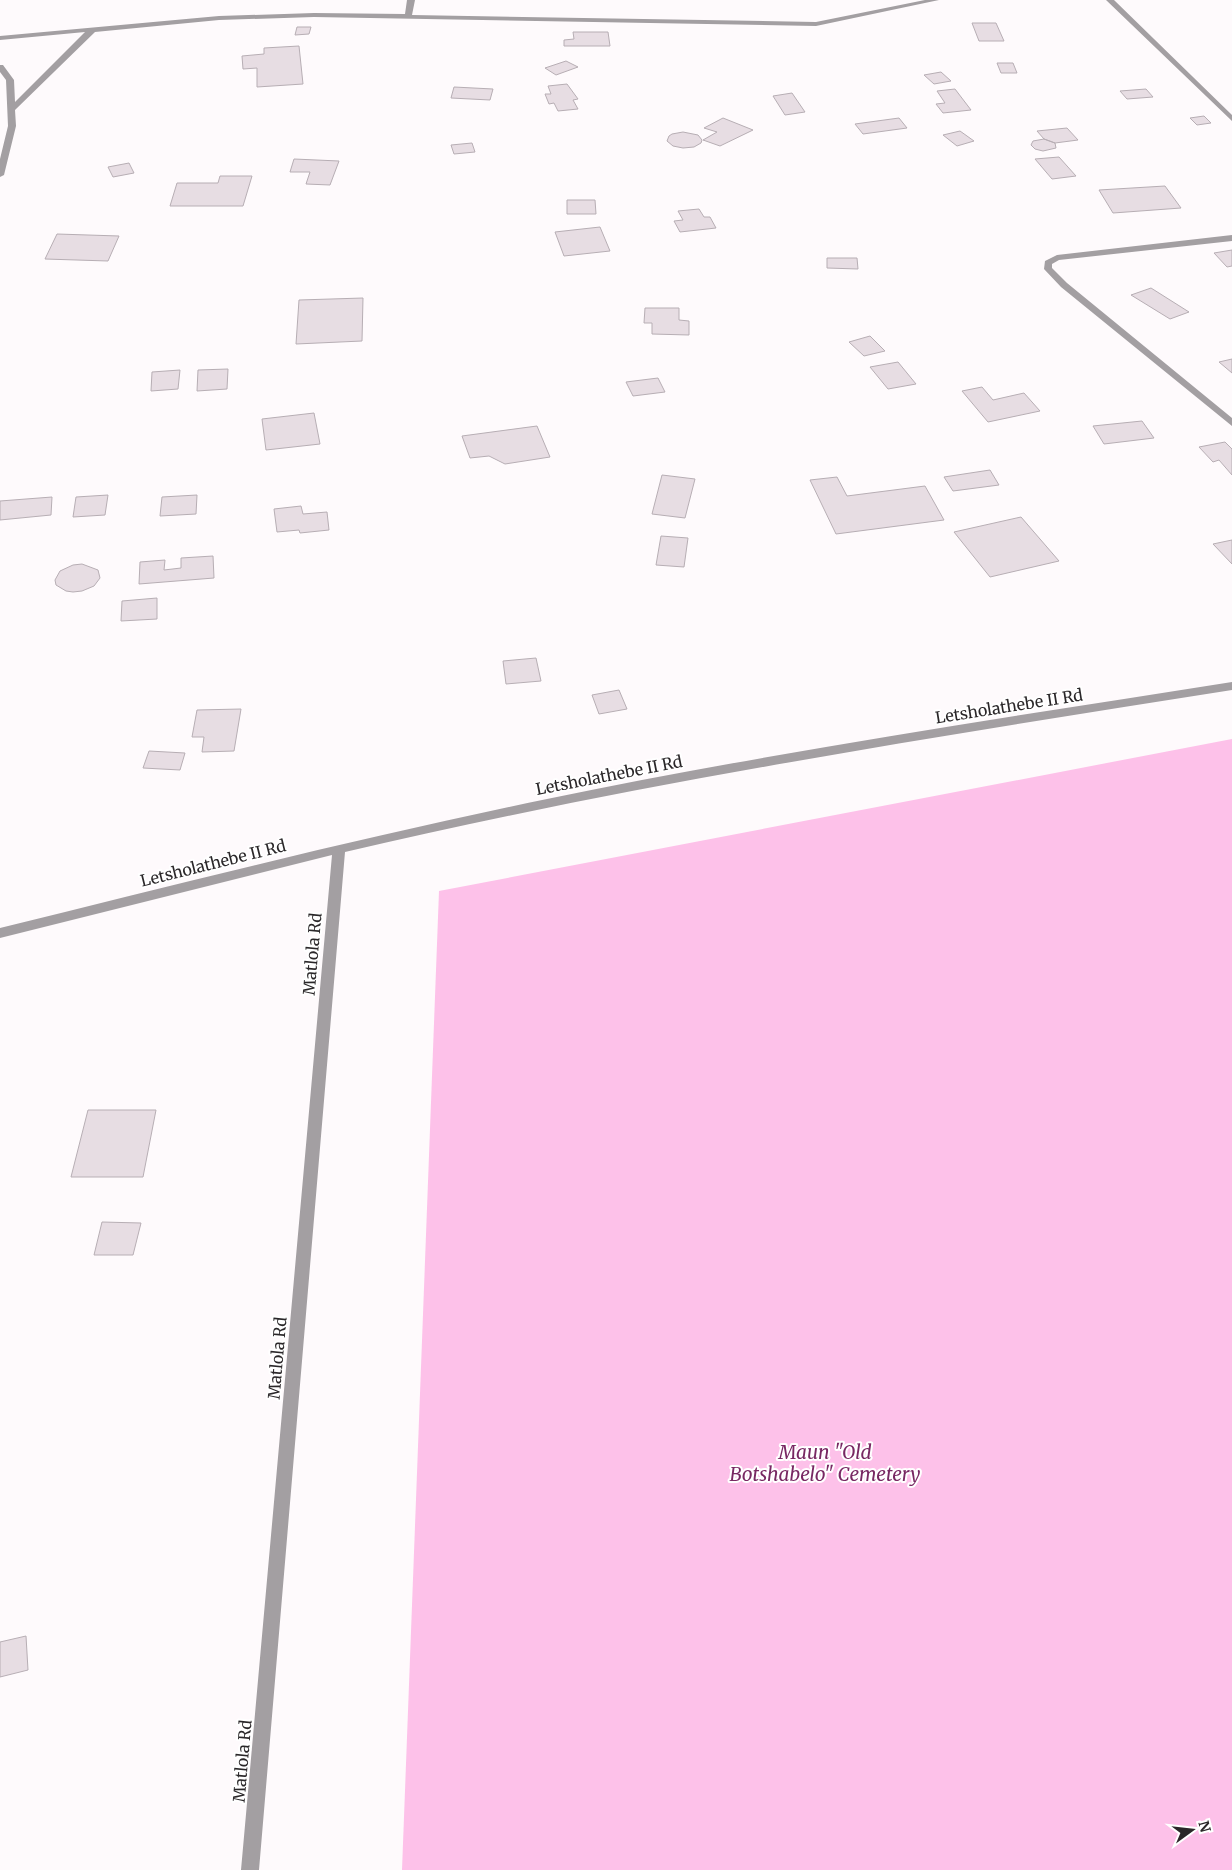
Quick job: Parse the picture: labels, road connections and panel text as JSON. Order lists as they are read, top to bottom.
{
  "streets": {
    "street": ["Letsholathebe II Rd", "Matlola Rd"]
  },
  "crossings": [
    ["Letsholathebe II Rd", "Matlola Rd"]
  ],
  "parks": ["Maun \"Old Botshabelo\" Cemetery"],
  "north": "right"
}
